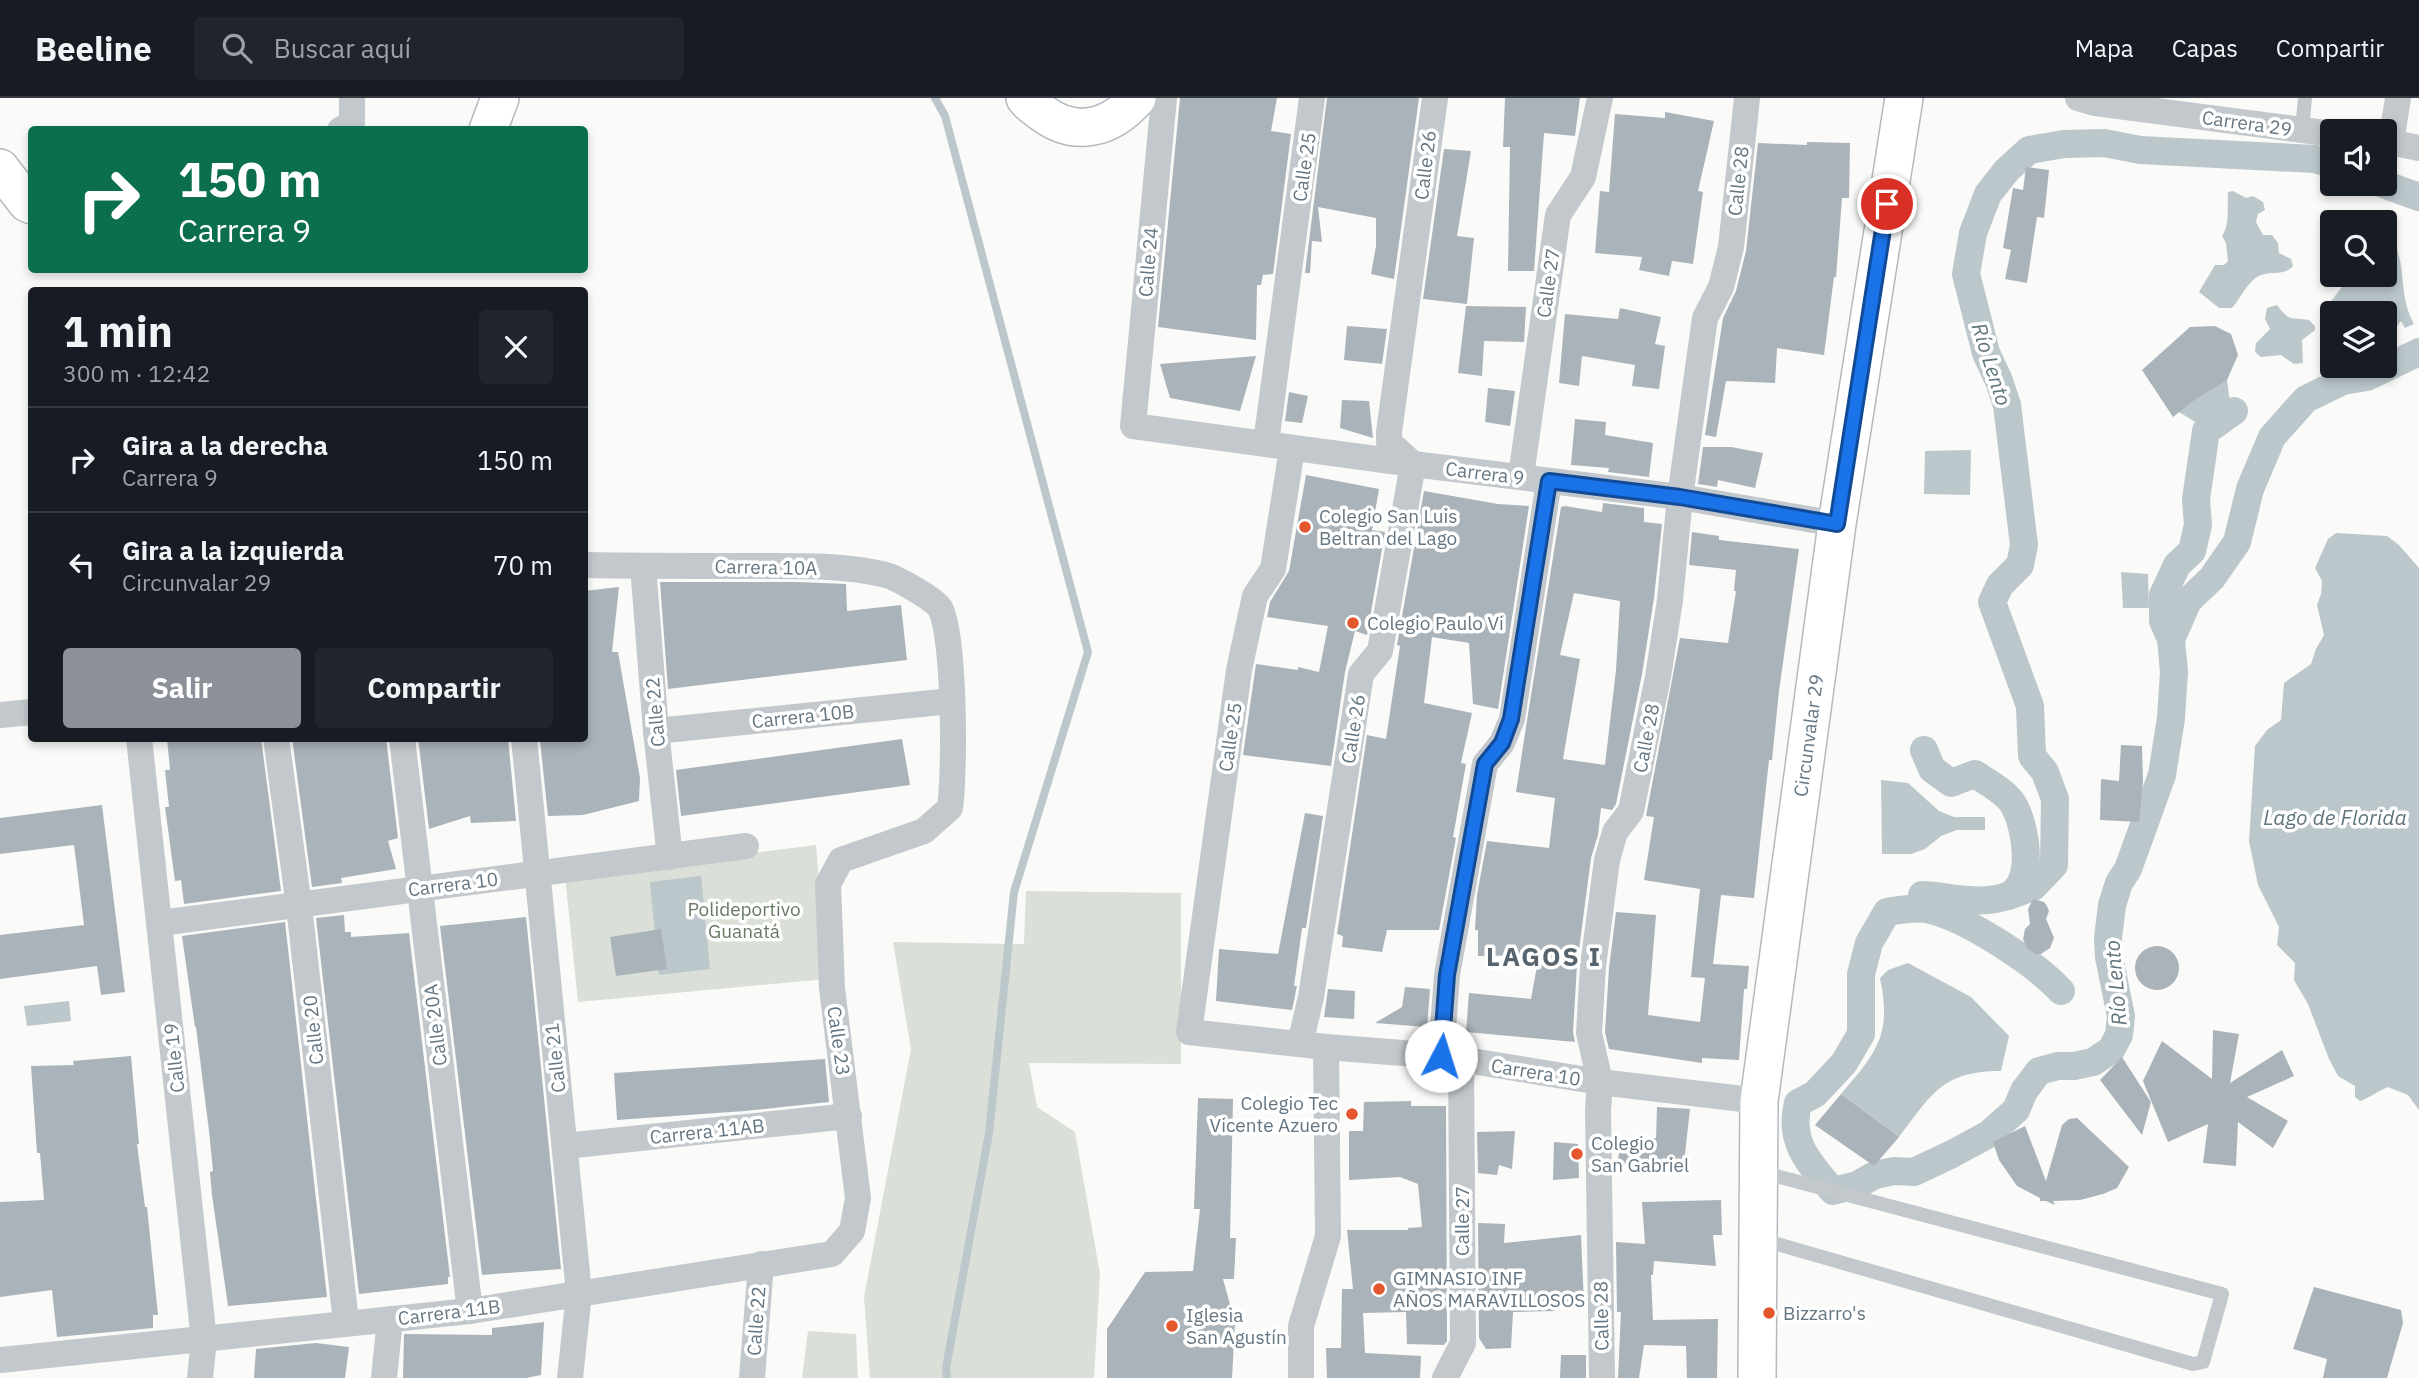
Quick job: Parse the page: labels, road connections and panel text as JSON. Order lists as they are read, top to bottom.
{
  "streets": {
    "street": [
      "Carrera 29",
      "Calle 26",
      "Calle 25",
      "Calle 28",
      "Calle 24",
      "Calle 27",
      "Carrera 9",
      "Carrera 10A",
      "Calle 22",
      "Carrera 10B",
      "Circunvalar 29",
      "Carrera 10",
      "Calle 20A",
      "Calle 20",
      "Calle 23",
      "Calle 19",
      "Calle 21",
      "Carrera 11AB",
      "Carrera 11B"
    ]
  },
  "crossings": [
    ["Calle 26", "Carrera 9"],
    ["Calle 26", "Carrera 10"],
    ["Calle 25", "Carrera 9"],
    ["Calle 25", "Carrera 10"],
    ["Calle 28", "Carrera 9"],
    ["Calle 28", "Carrera 10"],
    ["Calle 24", "Carrera 9"],
    ["Calle 27", "Carrera 9"],
    ["Calle 27", "Carrera 10"],
    ["Carrera 9", "Circunvalar 29"],
    ["Carrera 10A", "Calle 22"],
    ["Carrera 10A", "Carrera 10B"],
    ["Carrera 10A", "Calle 23"],
    ["Calle 22", "Carrera 10B"],
    ["Calle 22", "Carrera 10"],
    ["Calle 22", "Carrera 11B"],
    ["Carrera 10B", "Calle 23"],
    ["Circunvalar 29", "Carrera 10"],
    ["Carrera 10", "Calle 20A"],
    ["Carrera 10", "Calle 20"],
    ["Carrera 10", "Calle 19"],
    ["Carrera 10", "Calle 21"],
    ["Calle 20A", "Carrera 11B"],
    ["Calle 20", "Carrera 11B"],
    ["Calle 23", "Carrera 11AB"],
    ["Calle 23", "Carrera 11B"],
    ["Calle 19", "Carrera 11B"],
    ["Calle 21", "Carrera 11AB"],
    ["Calle 21", "Carrera 11B"]
  ],
  "districts": ["LAGOS I"],
  "water": ["Río Lento", "Lago de Florida"],
  "parks": ["Polideportivo Guanatá"],
  "places": [
    "Colegio San Luis Beltran del Lago",
    "Colegio Paulo Vi",
    "Colegio Tec Vicente Azuero",
    "Colegio San Gabriel",
    "GIMNASIO INF AÑOS MARAVILLOSOS",
    "Bizzarro's",
    "Iglesia San Agustín"
  ],
  "page": {
    "header": "Beeline",
    "search": "Buscar aquí",
    "nav": ["Mapa", "Capas", "Compartir"],
    "turn": ["150 m", "Carrera 9"],
    "heading": ["1 min", "300 m · 12:42"],
    "list": [
      {
        "name": "Gira a la derecha",
        "note": "Carrera 9",
        "value": "150 m"
      },
      {
        "name": "Gira a la izquierda",
        "note": "Circunvalar 29",
        "value": "70 m"
      }
    ],
    "buttons": ["Salir", "Compartir"]
  }
}
